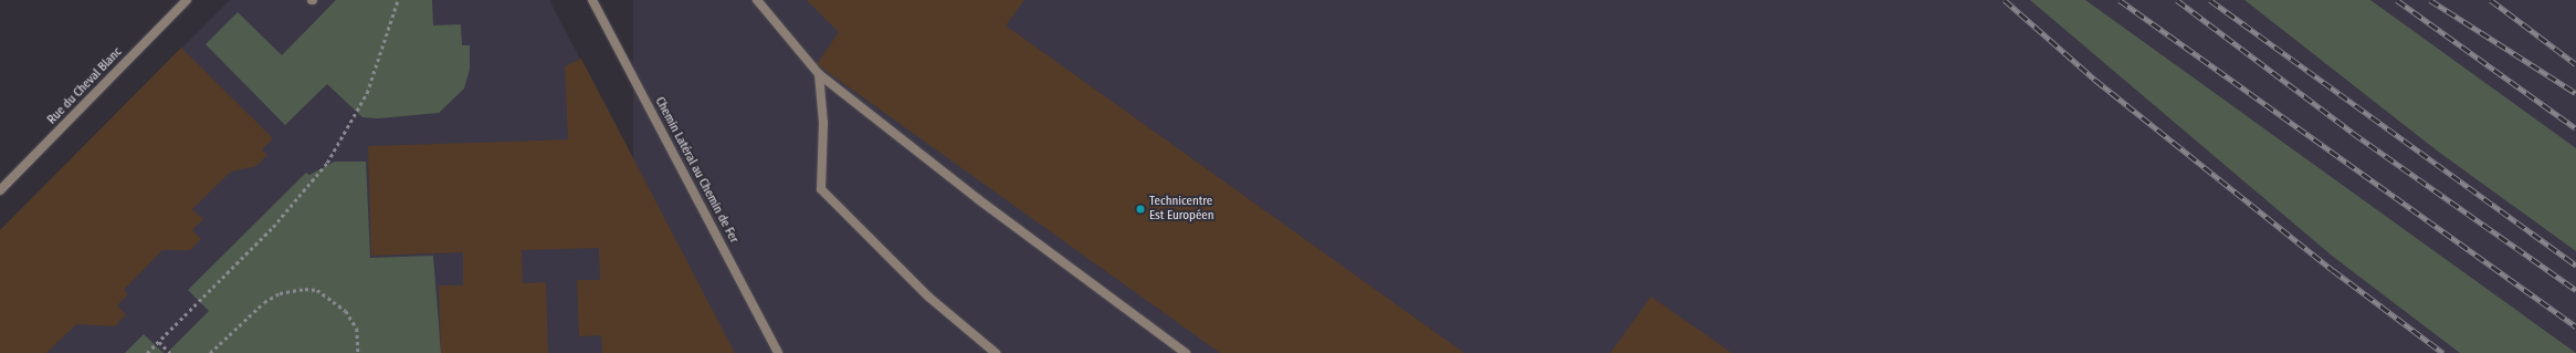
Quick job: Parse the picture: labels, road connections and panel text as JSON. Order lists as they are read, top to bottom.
{
  "streets": {
    "street": ["Rue du Cheval Blanc", "Chemin Latéral au Chemin de Fer"]
  },
  "places": ["Technicentre Est Européen"]
}
